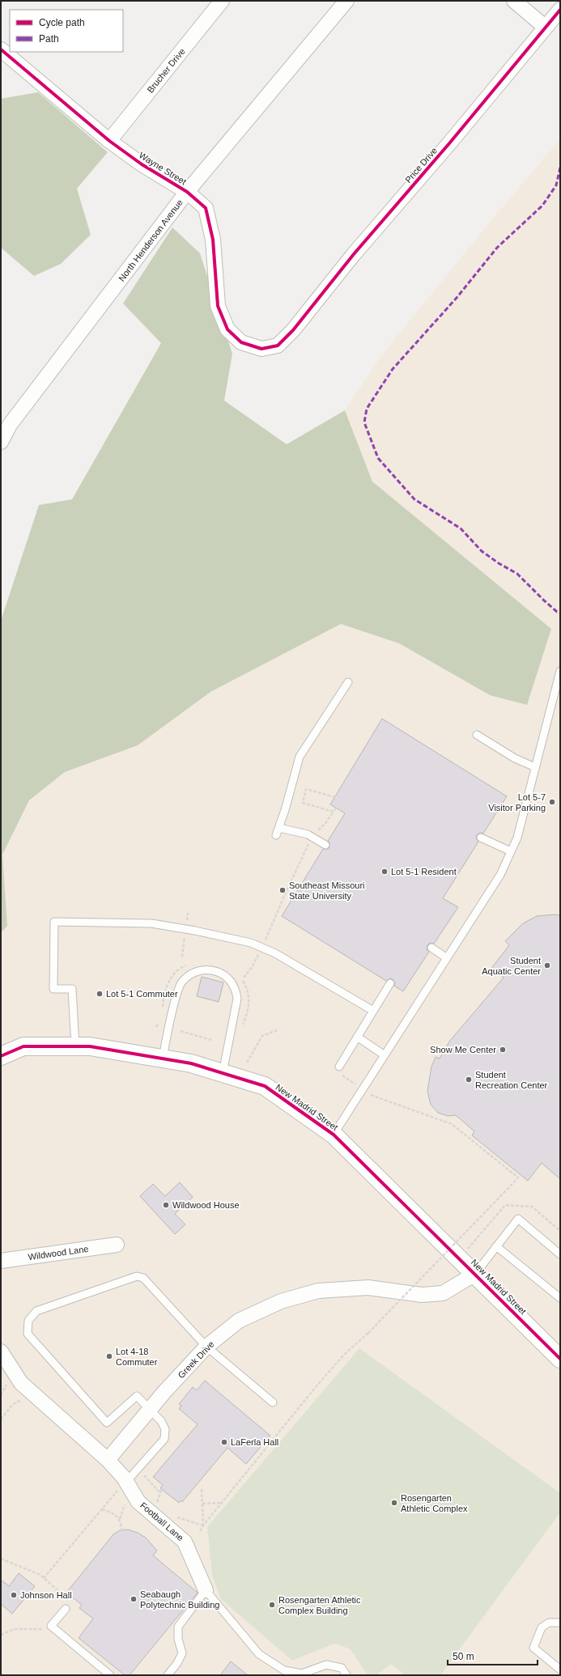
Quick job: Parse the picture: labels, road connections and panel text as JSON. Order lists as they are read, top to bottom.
{
  "streets": {
    "street": [
      "Brucher Drive",
      "Price Drive",
      "Wayne Street",
      "North Henderson Avenue",
      "New Madrid Street",
      "Wildwood Lane",
      "Greek Drive",
      "Football Lane"
    ]
  },
  "crossings": [
    ["Brucher Drive", "Wayne Street"],
    ["Price Drive", "Wayne Street"],
    ["Wayne Street", "North Henderson Avenue"],
    ["New Madrid Street", "Greek Drive"],
    ["Greek Drive", "Football Lane"]
  ],
  "places": [
    "Lot 5-7 Visitor Parking",
    "Lot 5-1 Resident",
    "Southeast Missouri State University",
    "Student Aquatic Center",
    "Lot 5-1 Commuter",
    "Show Me Center",
    "Student Recreation Center",
    "Wildwood House",
    "Lot 4-18 Commuter",
    "LaFerla Hall",
    "Rosengarten Athletic Complex",
    "Johnson Hall",
    "Seabaugh Polytechnic Building",
    "Rosengarten Athletic Complex Building"
  ],
  "legend": ["Cycle path", "Path"],
  "scale_bar": "50 m"
}
